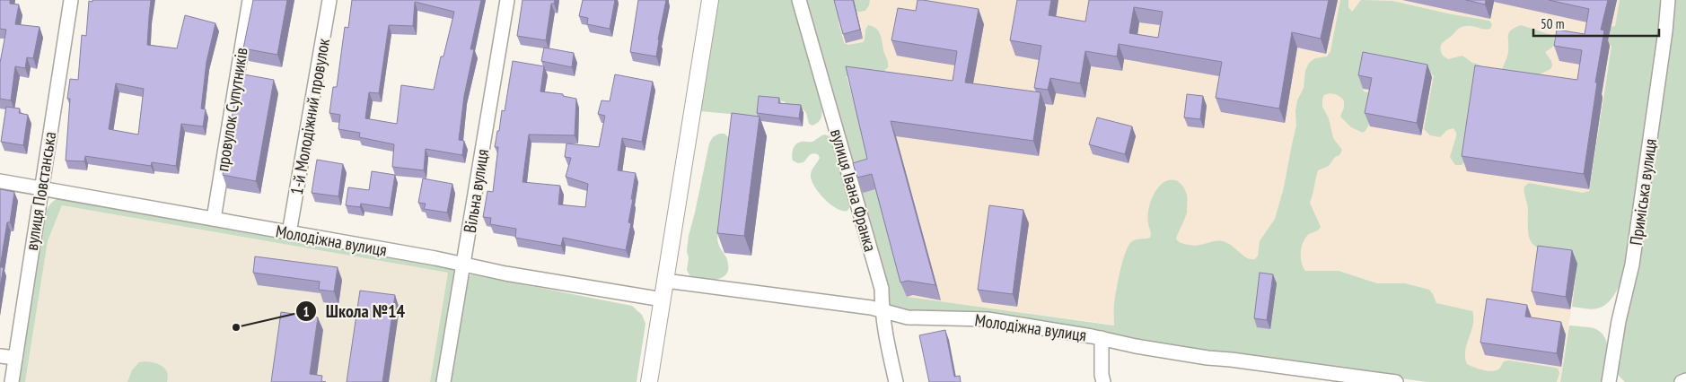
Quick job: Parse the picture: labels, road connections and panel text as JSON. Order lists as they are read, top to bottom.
{
  "streets": {
    "street": [
      "провулок Супутників",
      "1-й Молодіжний провулок",
      "вулиця Івана Франка",
      "вулиця Повстанська",
      "Вільна вулиця",
      "Приміська вулиця",
      "Молодіжна вулиця"
    ]
  },
  "crossings": [
    ["провулок Супутників", "Молодіжна вулиця"],
    ["1-й Молодіжний провулок", "Молодіжна вулиця"],
    ["вулиця Івана Франка", "Молодіжна вулиця"],
    ["вулиця Повстанська", "Молодіжна вулиця"],
    ["Вільна вулиця", "Молодіжна вулиця"]
  ],
  "places": ["Школа №14"],
  "scale_bar": "50 m"
}
